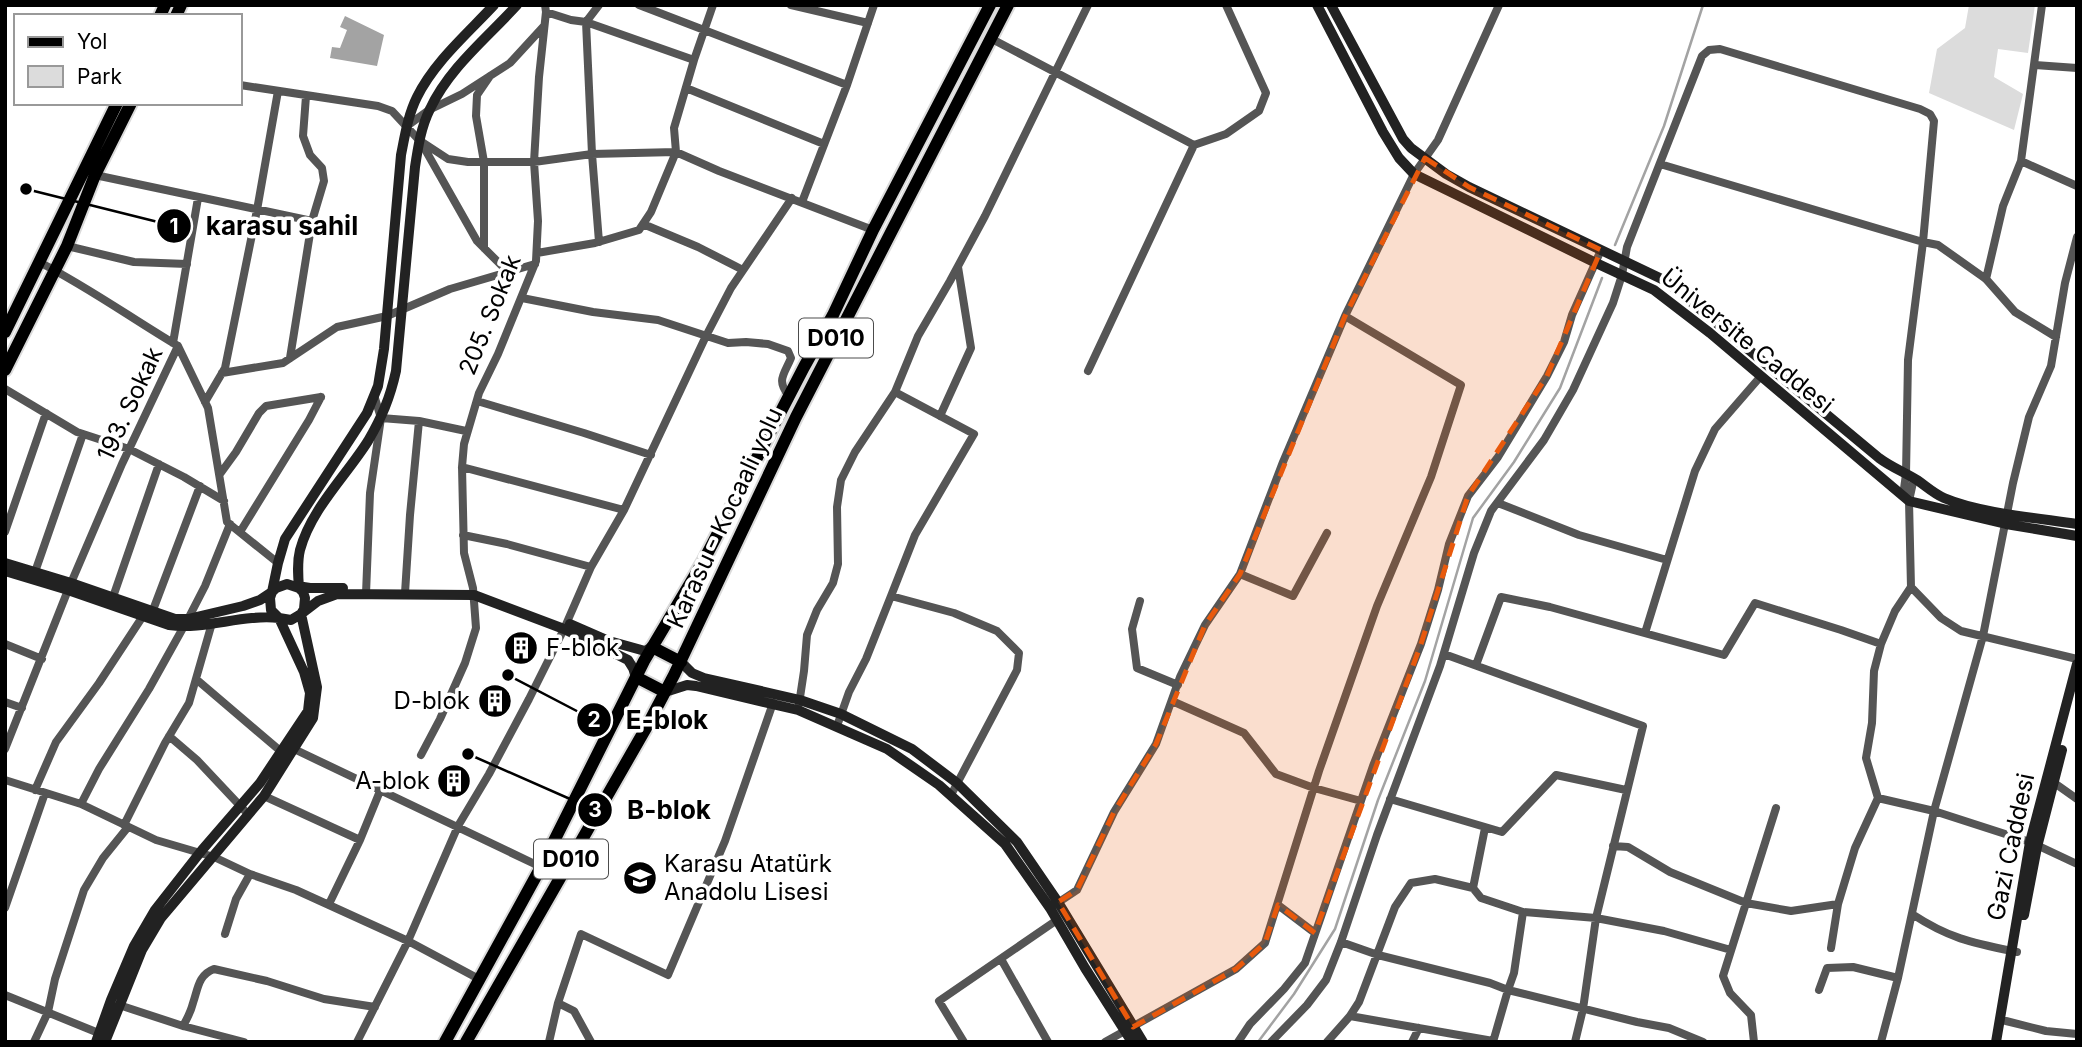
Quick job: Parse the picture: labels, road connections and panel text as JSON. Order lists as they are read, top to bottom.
{
  "streets": {
    "main road": [
      "D010",
      "Üniversite Caddesi",
      "Karasu - Kocaali yolu",
      "Gazi Caddesi"
    ],
    "street": ["205. Sokak", "193. Sokak"]
  },
  "crossings": [
    ["D010", "Karasu - Kocaali yolu"]
  ],
  "places": {
    "other": ["karasu sahil", "E-blok", "B-blok"],
    "building": ["F-blok", "D-blok", "A-blok"],
    "school or university": ["Karasu Atatürk Anadolu Lisesi"]
  },
  "legend": ["Yol", "Park"]
}
